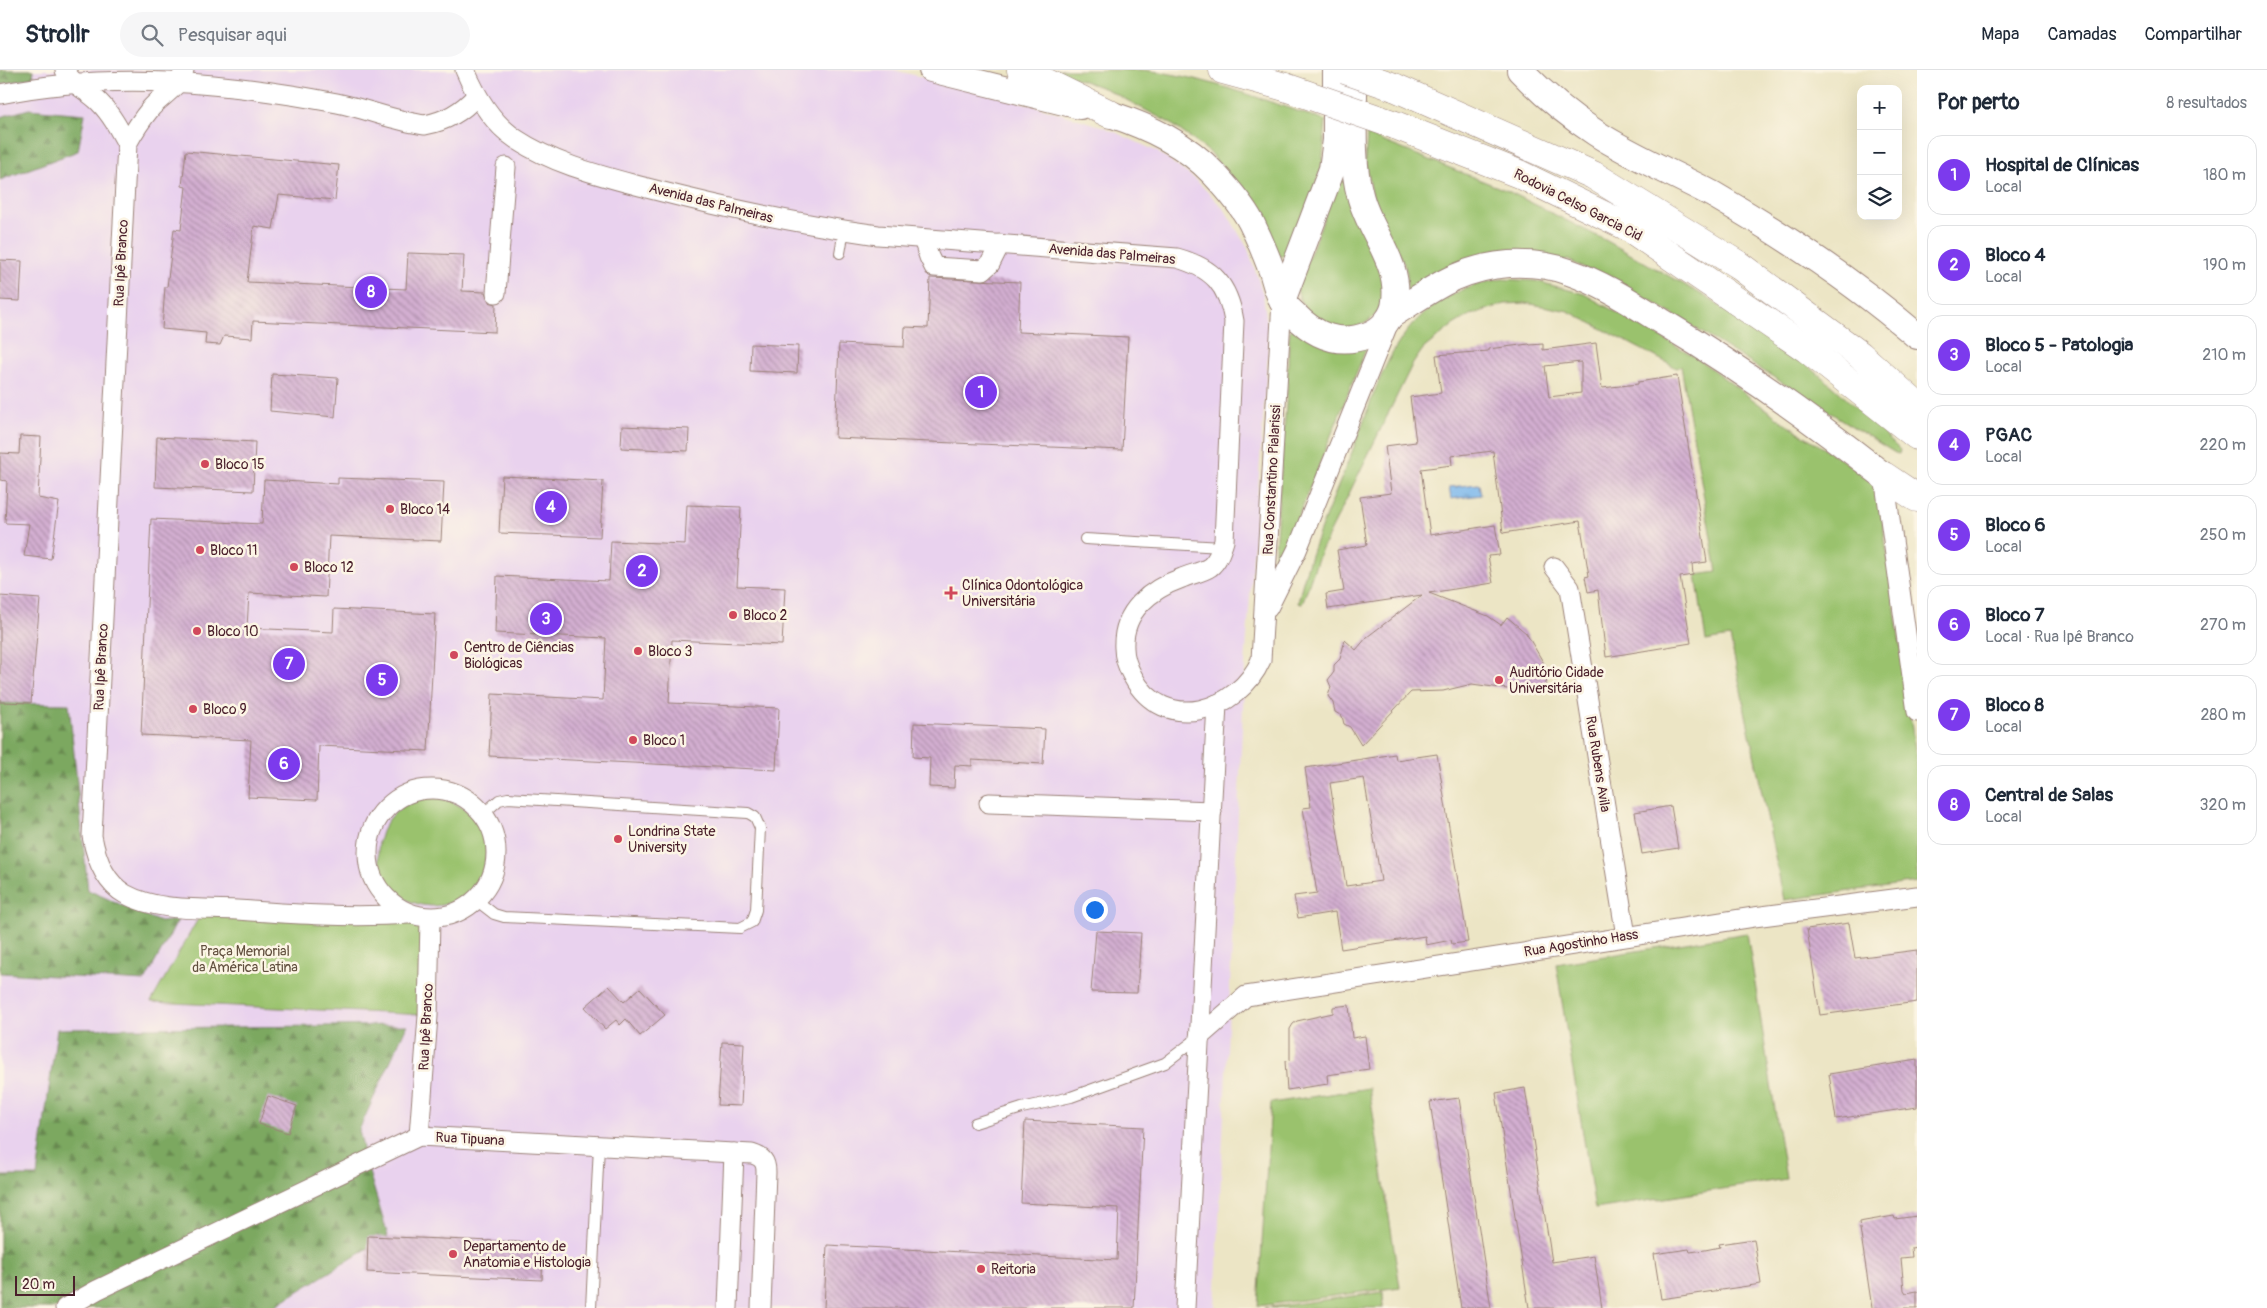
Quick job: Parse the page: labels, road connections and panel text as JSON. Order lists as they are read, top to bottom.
{
  "streets": {
    "highway": ["Rodovia Celso Garcia Cid"],
    "street": [
      "Avenida das Palmeiras",
      "Rua Ipê Branco",
      "Rua Constantino Pialarissi",
      "Rua Rubens Avila",
      "Rua Agostinho Hass",
      "Rua Tipuana"
    ]
  },
  "crossings": [
    ["Avenida das Palmeiras", "Rua Constantino Pialarissi"],
    ["Rua Ipê Branco", "Rua Tipuana"],
    ["Rua Rubens Avila", "Rua Agostinho Hass"]
  ],
  "parks": ["Praça Memorial da América Latina"],
  "places": {
    "other": [
      "Bloco 15",
      "Bloco 14",
      "Bloco 11",
      "Bloco 12",
      "Bloco 2",
      "Bloco 10",
      "Bloco 3",
      "Centro de Ciências Biológicas",
      "Auditório Cidade Universitária",
      "Bloco 9",
      "Bloco 1",
      "Londrina State University",
      "Departamento de Anatomia e Histologia",
      "Reitoria"
    ],
    "health": ["Clínica Odontológica Universitária"]
  },
  "scale_bar": "20 m",
  "page": {
    "header": "Strollr",
    "search": "Pesquisar aqui",
    "nav": ["Mapa", "Camadas", "Compartilhar"],
    "heading": ["Por perto", "8 resultados"],
    "map_buttons": ["+", "−"],
    "list": [
      {
        "mark": "1",
        "name": "Hospital de Clínicas",
        "note": "Local",
        "value": "180 m"
      },
      {
        "mark": "2",
        "name": "Bloco 4",
        "note": "Local",
        "value": "190 m"
      },
      {
        "mark": "3",
        "name": "Bloco 5 - Patologia",
        "note": "Local",
        "value": "210 m"
      },
      {
        "mark": "4",
        "name": "PGAC",
        "note": "Local",
        "value": "220 m"
      },
      {
        "mark": "5",
        "name": "Bloco 6",
        "note": "Local",
        "value": "250 m"
      },
      {
        "mark": "6",
        "name": "Bloco 7",
        "note": "Local · Rua Ipê Branco",
        "value": "270 m"
      },
      {
        "mark": "7",
        "name": "Bloco 8",
        "note": "Local",
        "value": "280 m"
      },
      {
        "mark": "8",
        "name": "Central de Salas",
        "note": "Local",
        "value": "320 m"
      }
    ],
    "pins": [
      "8",
      "1",
      "4",
      "2",
      "3",
      "7",
      "5",
      "6"
    ],
    "scale": "20 m"
  }
}
